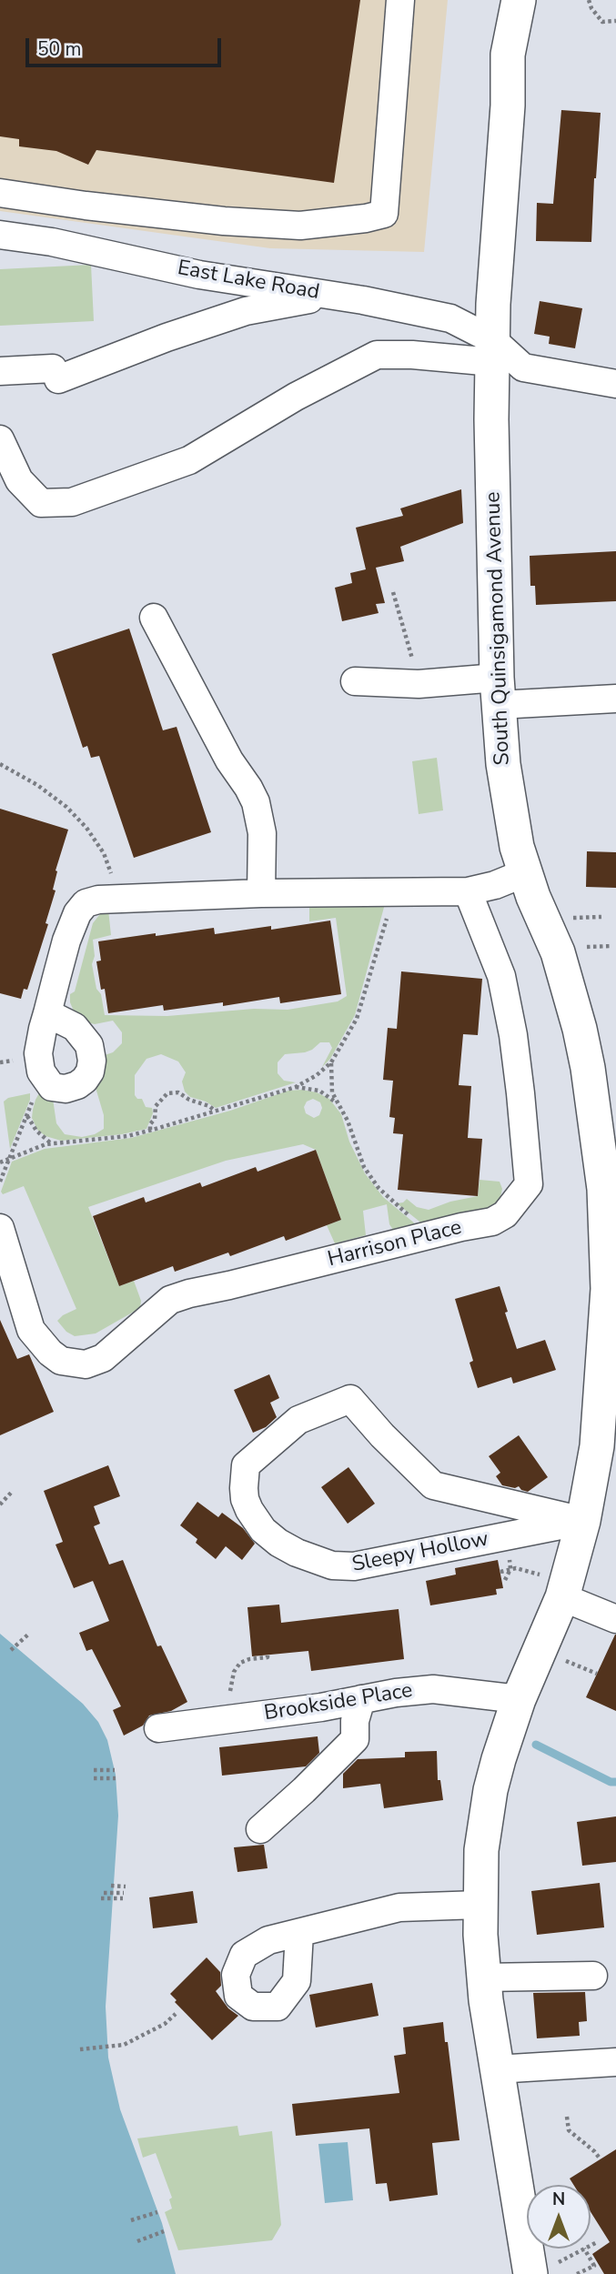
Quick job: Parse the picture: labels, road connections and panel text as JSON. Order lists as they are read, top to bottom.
{
  "streets": {
    "main road": ["South Quinsigamond Avenue"],
    "street": [
      "East Lake Road",
      "Harrison Place",
      "Sleepy Hollow",
      "Brookside Place"
    ]
  },
  "crossings": [
    ["East Lake Road", "South Quinsigamond Avenue"],
    ["South Quinsigamond Avenue", "Sleepy Hollow"],
    ["South Quinsigamond Avenue", "Brookside Place"]
  ],
  "scale_bar": "50 m",
  "north": "top"
}
